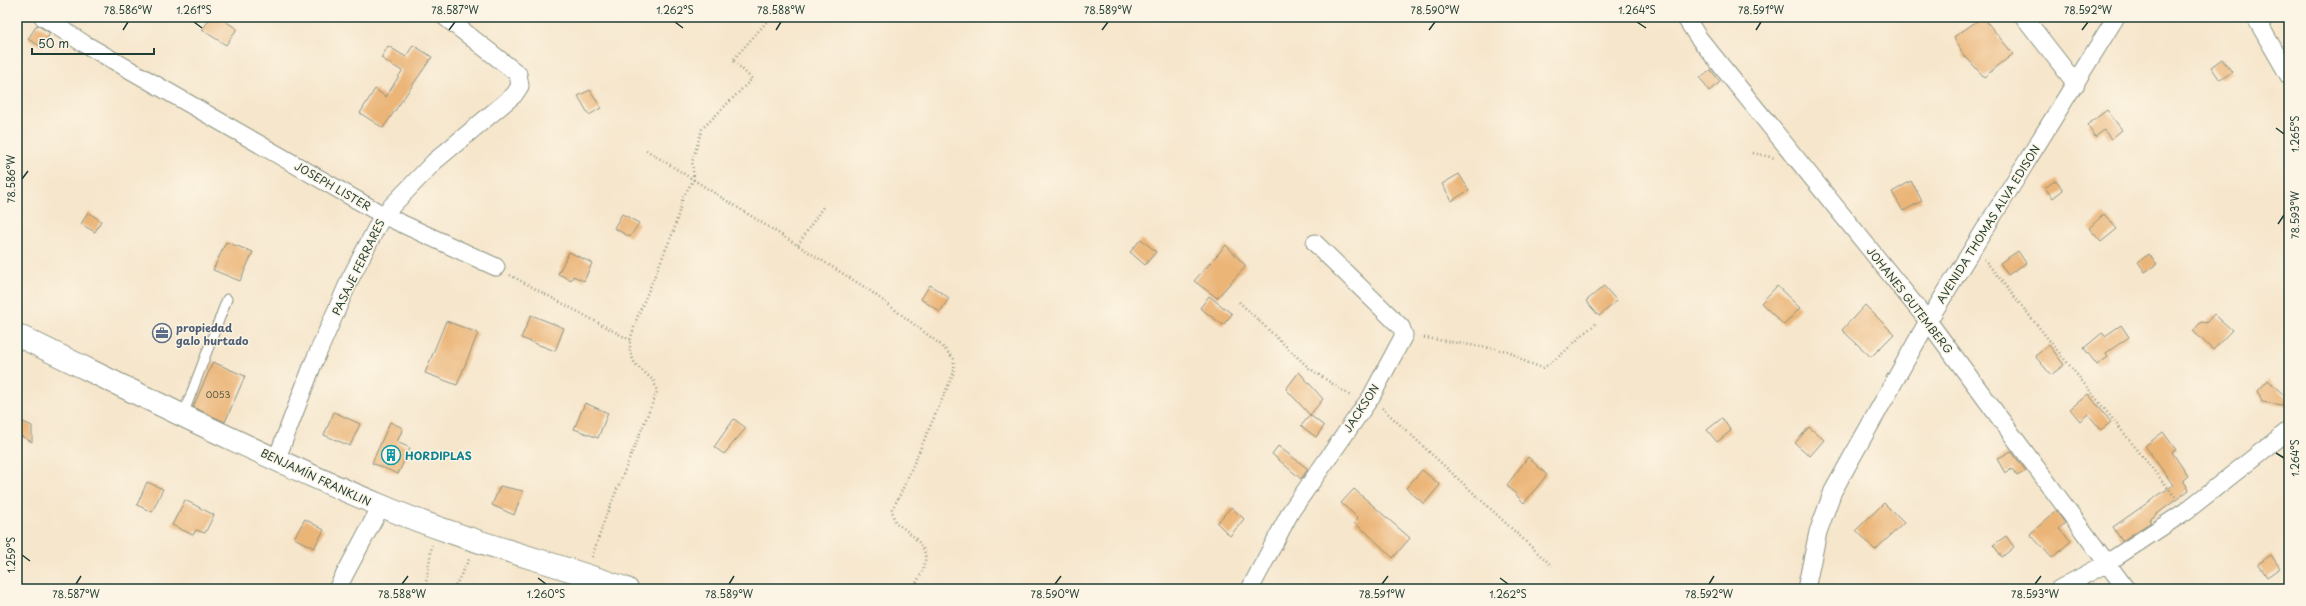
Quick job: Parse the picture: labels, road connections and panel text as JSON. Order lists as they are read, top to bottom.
{
  "streets": {
    "street": [
      "JOSEPH LISTER",
      "AVENIDA THOMAS ALVA EDISON",
      "PASAJE FERRARES",
      "JOHANES GUTEMBERG",
      "JACKSON",
      "BENJAMÍN FRANKLIN"
    ]
  },
  "crossings": [
    ["JOSEPH LISTER", "PASAJE FERRARES"],
    ["AVENIDA THOMAS ALVA EDISON", "JOHANES GUTEMBERG"],
    ["PASAJE FERRARES", "BENJAMÍN FRANKLIN"]
  ],
  "places": {
    "office": ["propiedad galo hurtado"],
    "building": ["HORDIPLAS"]
  },
  "house_numbers": ["0053"],
  "scale_bar": "50 m",
  "coordinates": [
    "78.586°W",
    "1.261°S",
    "78.587°W",
    "1.262°S",
    "78.588°W",
    "78.589°W",
    "78.590°W",
    "1.264°S",
    "78.591°W",
    "78.592°W",
    "1.265°S",
    "78.593°W",
    "1.259°S",
    "1.260°S"
  ]
}
